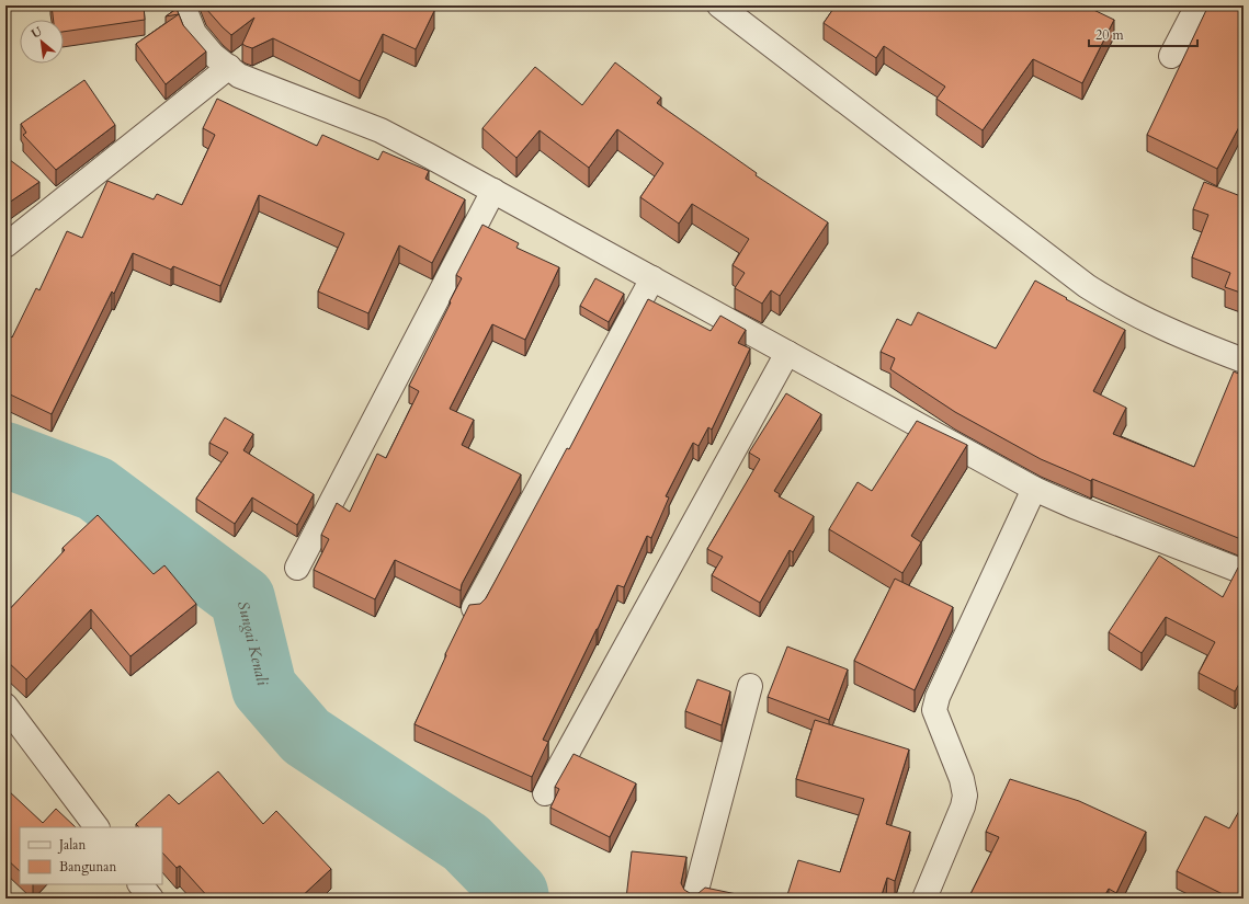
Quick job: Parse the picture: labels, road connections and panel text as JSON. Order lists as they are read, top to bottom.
{
  "water": ["Sungai Kenali"],
  "legend": ["Jalan", "Bangunan"],
  "scale_bar": "20 m",
  "north": "top left"
}
